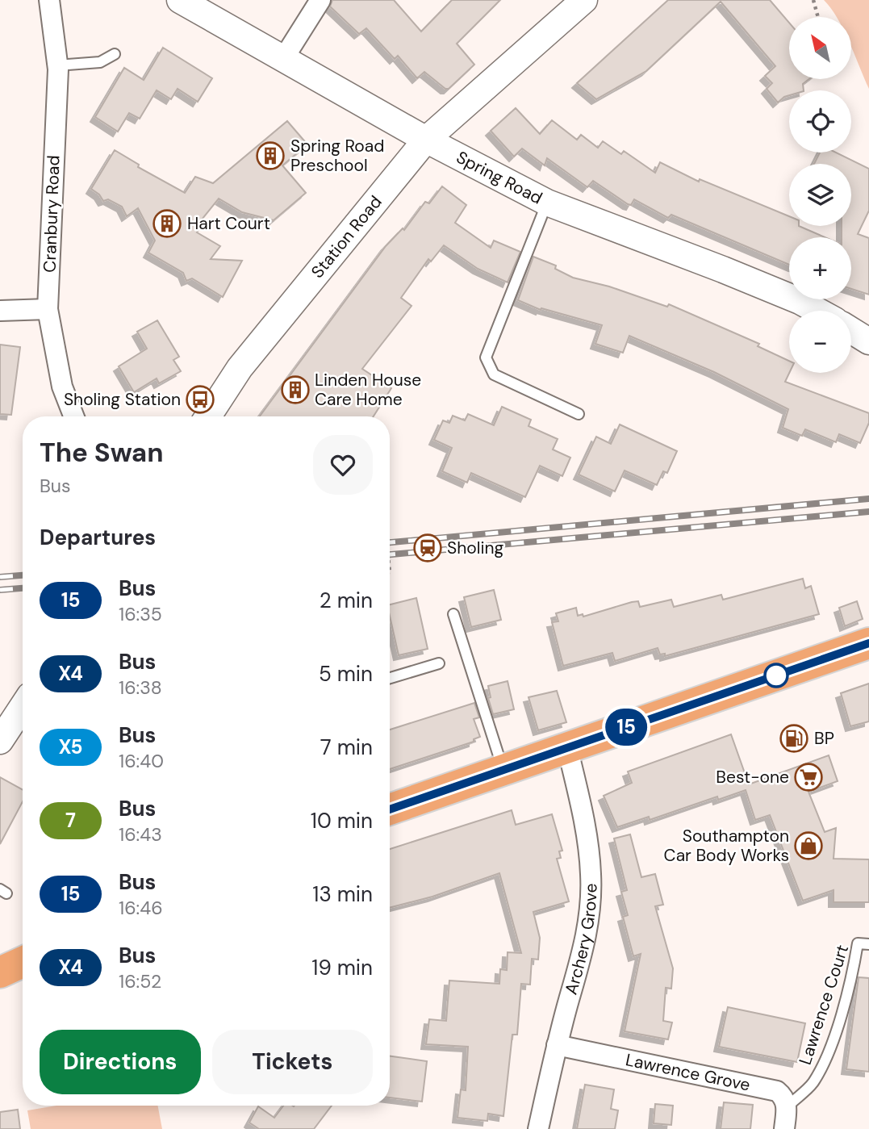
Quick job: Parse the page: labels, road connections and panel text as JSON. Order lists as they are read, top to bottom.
{
  "streets": {
    "street": [
      "Spring Road",
      "Cranbury Road",
      "Station Road",
      "Archery Grove",
      "Lawrence Grove"
    ],
    "lane": ["Lawrence Court"]
  },
  "crossings": [
    ["Spring Road", "Station Road"],
    ["Archery Grove", "Lawrence Grove"],
    ["Lawrence Court", "Lawrence Grove"]
  ],
  "places": {
    "building": ["Spring Road Preschool", "Hart Court", "Linden House Care Home"],
    "bus stop": ["Sholing Station"],
    "station": ["Sholing"],
    "fuel station": ["BP"],
    "supermarket": ["Best-one"],
    "shop": ["Southampton Car Body Works"]
  },
  "lines": ["bus line 15"],
  "north": "top left",
  "page": {
    "on_map": "15",
    "map_buttons": ["+", "−"],
    "heading": [
      ["The Swan", "Bus"],
      "Departures"
    ],
    "list": [
      {
        "mark": "15",
        "name": "Bus",
        "note": "16:35",
        "value": "2 min"
      },
      {
        "mark": "X4",
        "name": "Bus",
        "note": "16:38",
        "value": "5 min"
      },
      {
        "mark": "X5",
        "name": "Bus",
        "note": "16:40",
        "value": "7 min"
      },
      {
        "mark": "7",
        "name": "Bus",
        "note": "16:43",
        "value": "10 min"
      },
      {
        "mark": "15",
        "name": "Bus",
        "note": "16:46",
        "value": "13 min"
      },
      {
        "mark": "X4",
        "name": "Bus",
        "note": "16:52",
        "value": "19 min"
      }
    ],
    "buttons": ["Directions", "Tickets"]
  }
}
